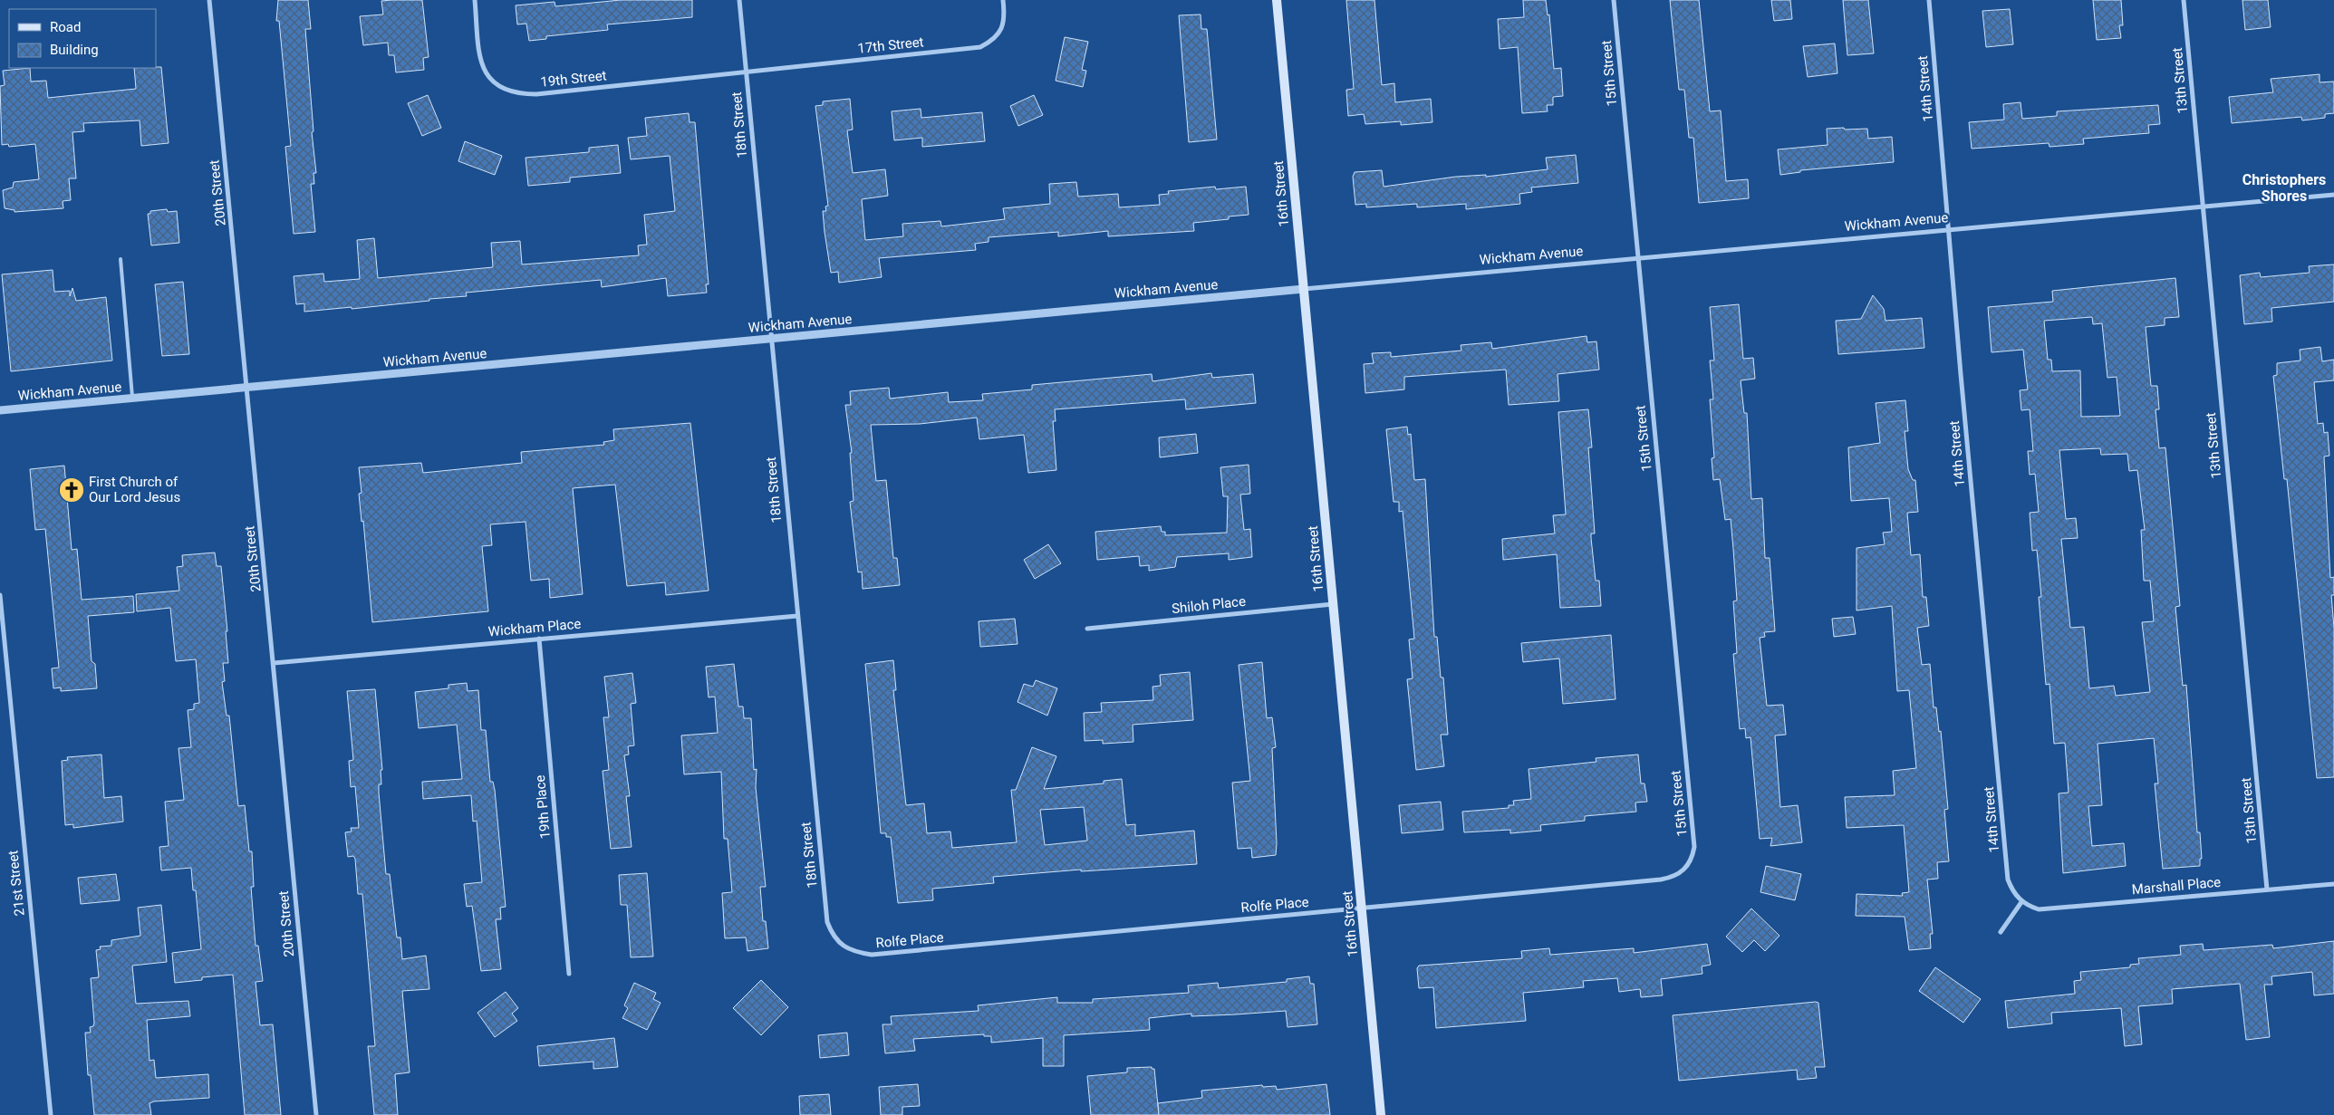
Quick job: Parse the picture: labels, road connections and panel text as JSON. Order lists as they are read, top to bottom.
{
  "streets": {
    "main road": ["16th Street"],
    "street": [
      "17th Street",
      "15th Street",
      "19th Street",
      "13th Street",
      "14th Street",
      "18th Street",
      "20th Street",
      "Wickham Avenue",
      "Shiloh Place",
      "Wickham Place",
      "19th Place",
      "21st Street",
      "Marshall Place",
      "Rolfe Place"
    ]
  },
  "crossings": [
    ["17th Street", "19th Street"],
    ["17th Street", "18th Street"],
    ["15th Street", "Wickham Avenue"],
    ["15th Street", "Rolfe Place"],
    ["19th Street", "18th Street"],
    ["13th Street", "Wickham Avenue"],
    ["13th Street", "Marshall Place"],
    ["14th Street", "Wickham Avenue"],
    ["14th Street", "Marshall Place"],
    ["18th Street", "Wickham Avenue"],
    ["18th Street", "Wickham Place"],
    ["18th Street", "Rolfe Place"],
    ["20th Street", "Wickham Avenue"],
    ["20th Street", "Wickham Place"],
    ["16th Street", "Wickham Avenue"],
    ["16th Street", "Shiloh Place"],
    ["16th Street", "Rolfe Place"],
    ["Wickham Place", "19th Place"]
  ],
  "districts": ["Christophers Shores"],
  "places": {
    "church": ["First Church of Our Lord Jesus"]
  },
  "legend": ["Road", "Building"]
}
